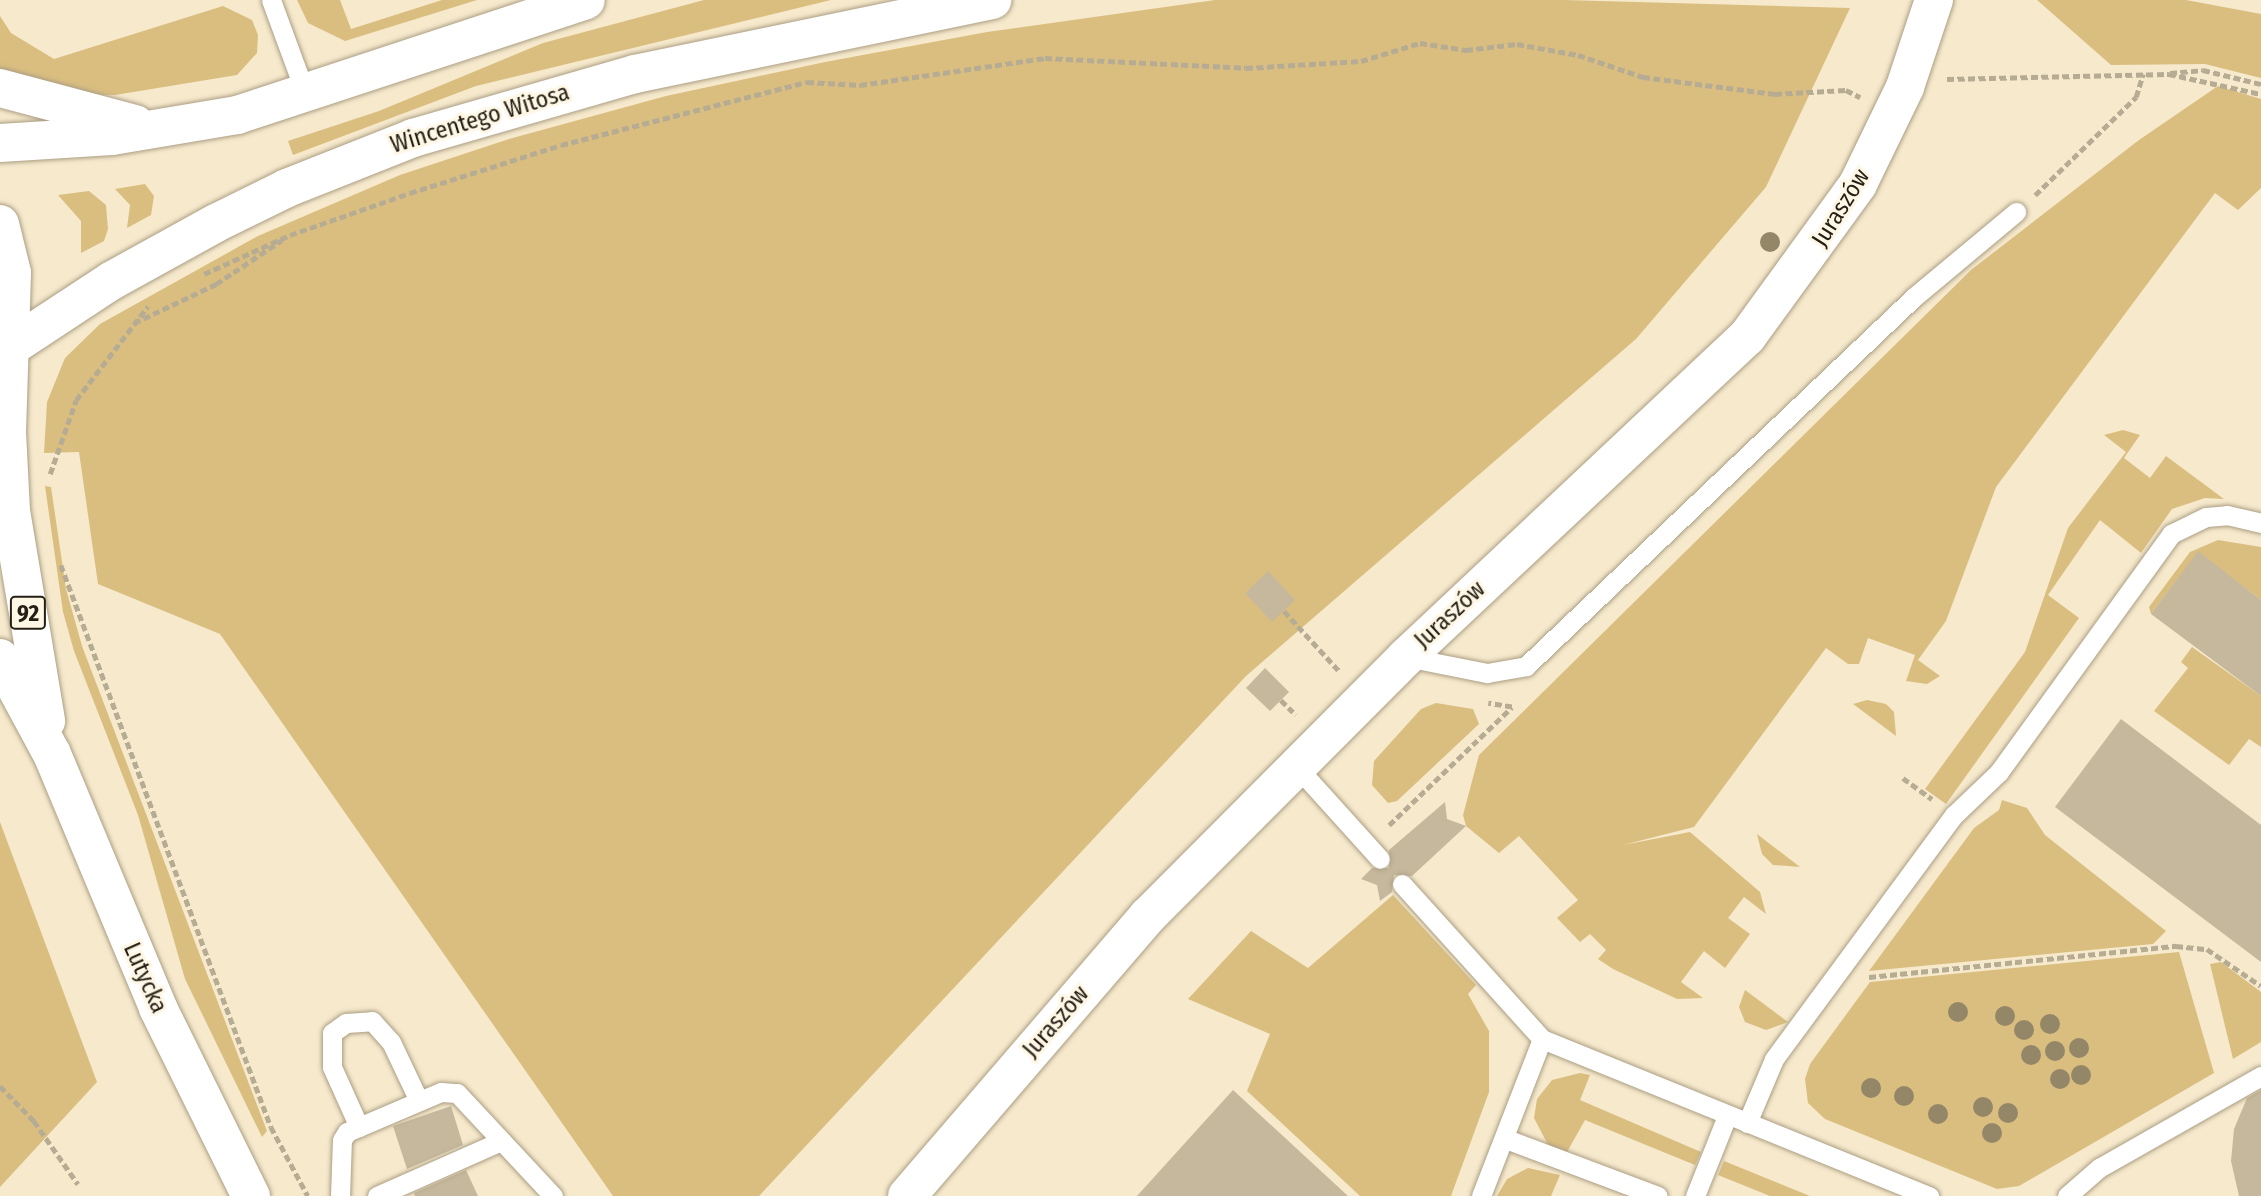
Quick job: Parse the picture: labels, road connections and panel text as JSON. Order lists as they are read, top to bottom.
{
  "streets": {
    "main road": [
      "Wincentego Witosa",
      "Juraszów",
      "92",
      "Lutycka"
    ]
  },
  "crossings": [
    ["Wincentego Witosa", "92"],
    ["Wincentego Witosa", "Lutycka"],
    ["92", "Lutycka"]
  ]
}
